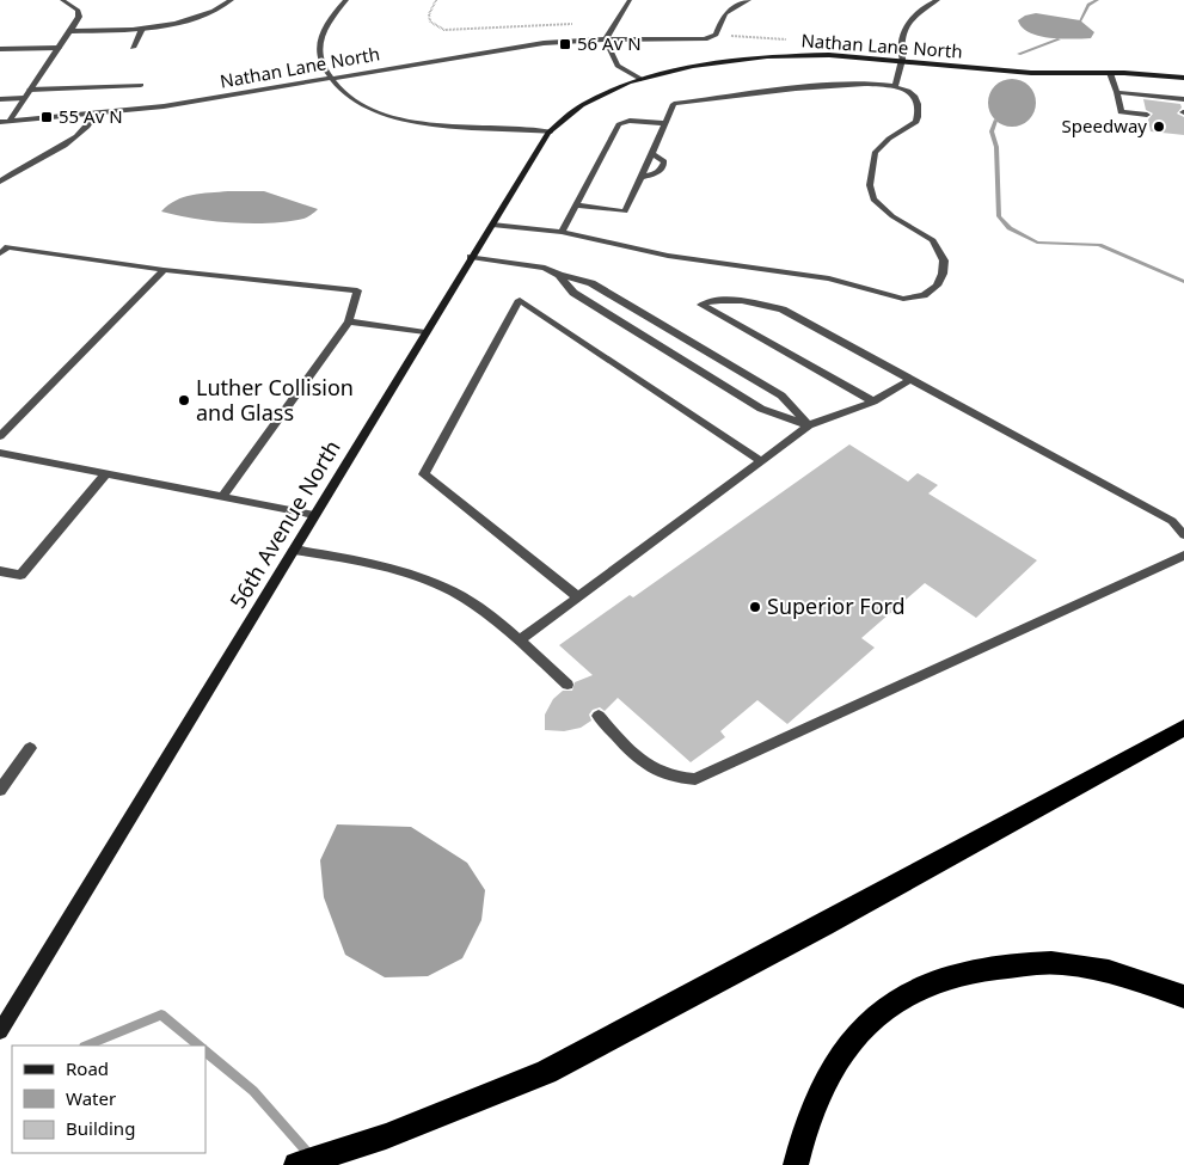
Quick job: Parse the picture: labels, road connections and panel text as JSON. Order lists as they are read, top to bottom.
{
  "streets": {
    "street": ["Nathan Lane North", "56th Avenue North"]
  },
  "crossings": [
    ["Nathan Lane North", "56th Avenue North"]
  ],
  "places": {
    "transit": ["56 Av N", "55 Av N"],
    "other": ["Speedway", "Luther Collision and Glass", "Superior Ford"]
  },
  "legend": ["Road", "Water", "Building"]
}
